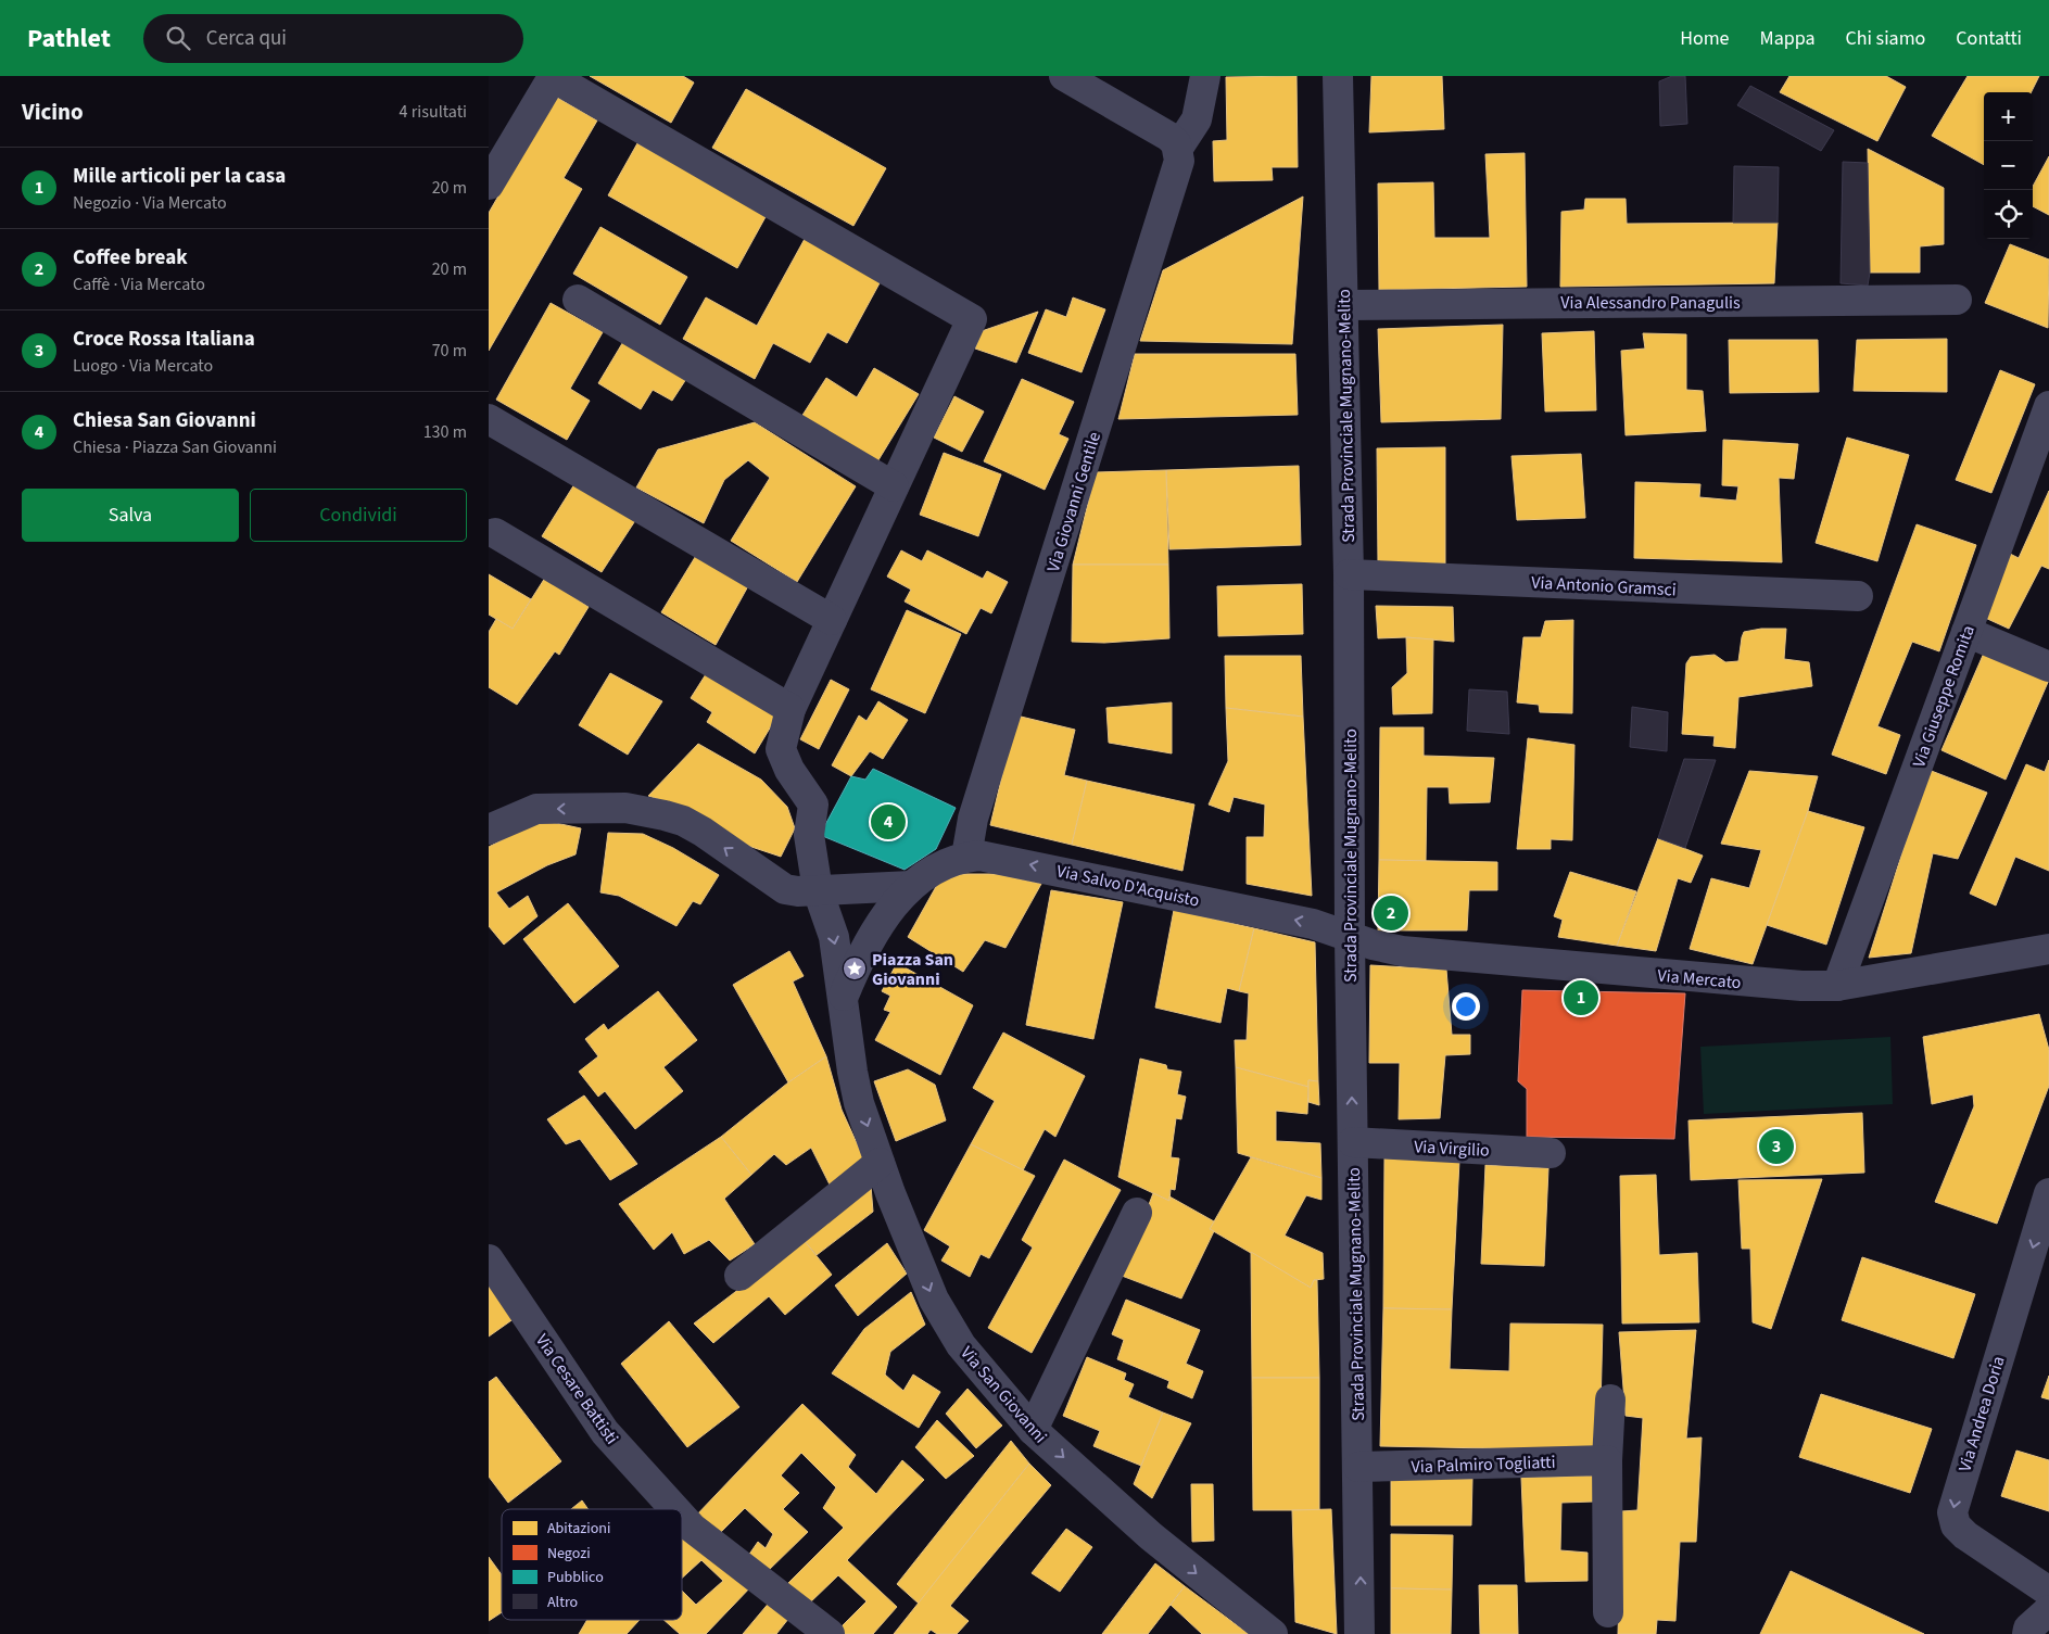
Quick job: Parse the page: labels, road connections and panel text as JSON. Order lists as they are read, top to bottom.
{
  "streets": {
    "street": [
      "Via Alessandro Panagulis",
      "Strada Provinciale Mugnano-Melito",
      "Via Giovanni Gentile",
      "Via Antonio Gramsci",
      "Via Giuseppe Romita",
      "Via Salvo D'Acquisto",
      "Via Mercato",
      "Via Virgilio",
      "Via Cesare Battisti",
      "Via San Giovanni",
      "Via Andrea Doria",
      "Via Palmiro Togliatti"
    ]
  },
  "crossings": [
    ["Via Alessandro Panagulis", "Strada Provinciale Mugnano-Melito"],
    ["Strada Provinciale Mugnano-Melito", "Via Antonio Gramsci"],
    ["Strada Provinciale Mugnano-Melito", "Via Salvo D'Acquisto"],
    ["Strada Provinciale Mugnano-Melito", "Via Mercato"],
    ["Strada Provinciale Mugnano-Melito", "Via Virgilio"],
    ["Strada Provinciale Mugnano-Melito", "Via Palmiro Togliatti"],
    ["Via Giovanni Gentile", "Via Salvo D'Acquisto"],
    ["Via Giuseppe Romita", "Via Mercato"],
    ["Via Salvo D'Acquisto", "Via Mercato"]
  ],
  "one_way": ["Via Salvo D'Acquisto", "Via San Giovanni", "Via Andrea Doria"],
  "places": {
    "place": ["Piazza San Giovanni"]
  },
  "legend": [
    "Abitazioni",
    "Negozi",
    "Pubblico",
    "Altro"
  ],
  "page": {
    "header": "Pathlet",
    "search": "Cerca qui",
    "nav": [
      "Home",
      "Mappa",
      "Chi siamo",
      "Contatti"
    ],
    "heading": ["Vicino", "4 risultati"],
    "map_buttons": ["+", "−"],
    "list": [
      {
        "mark": "1",
        "name": "Mille articoli per la casa",
        "note": "Negozio · Via Mercato",
        "value": "20 m"
      },
      {
        "mark": "2",
        "name": "Coffee break",
        "note": "Caffè · Via Mercato",
        "value": "20 m"
      },
      {
        "mark": "3",
        "name": "Croce Rossa Italiana",
        "note": "Luogo · Via Mercato",
        "value": "70 m"
      },
      {
        "mark": "4",
        "name": "Chiesa San Giovanni",
        "note": "Chiesa · Piazza San Giovanni",
        "value": "130 m"
      }
    ],
    "buttons": ["Salva", "Condividi"],
    "pins": [
      "4",
      "2",
      "1",
      "3"
    ]
  }
}
